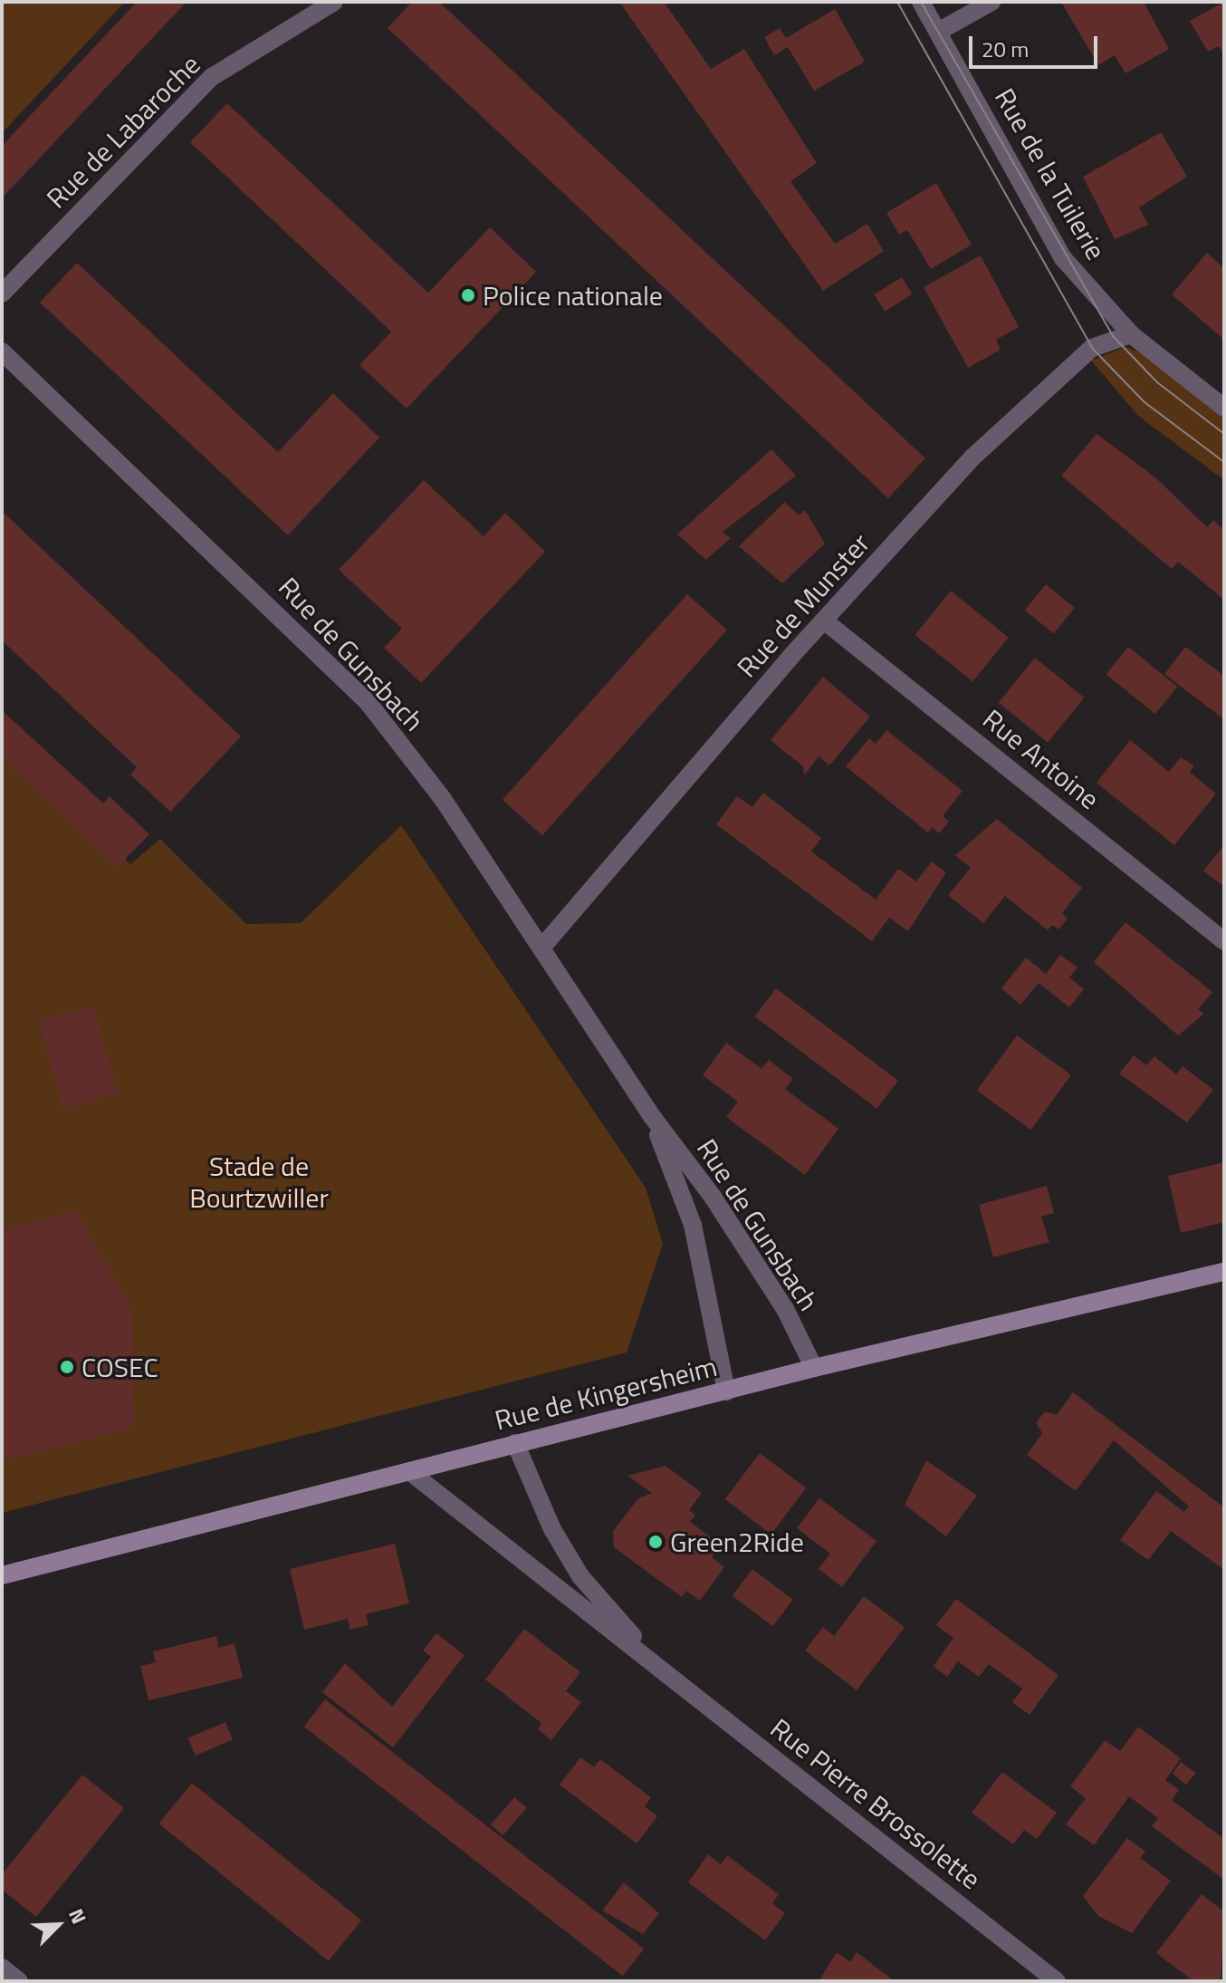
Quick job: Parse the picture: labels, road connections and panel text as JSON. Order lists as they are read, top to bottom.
{
  "streets": {
    "main road": ["Rue de Kingersheim"],
    "street": [
      "Rue de Labaroche",
      "Rue de la Tuilerie",
      "Rue de Munster",
      "Rue de Gunsbach",
      "Rue Antoine",
      "Rue Pierre Brossolette"
    ]
  },
  "crossings": [
    ["Rue de la Tuilerie", "Rue de Munster"],
    ["Rue de Munster", "Rue de Gunsbach"],
    ["Rue de Munster", "Rue Antoine"],
    ["Rue de Gunsbach", "Rue de Kingersheim"],
    ["Rue de Kingersheim", "Rue Pierre Brossolette"]
  ],
  "parks": ["Stade de Bourtzwiller"],
  "places": ["Police nationale", "COSEC", "Green2Ride"],
  "scale_bar": "20 m",
  "north": "top right"
}
